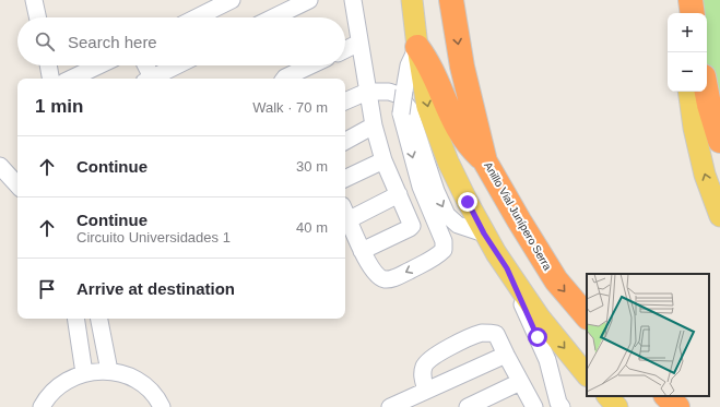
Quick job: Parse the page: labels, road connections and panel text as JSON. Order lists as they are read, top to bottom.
{
  "streets": {
    "highway": ["Anillo Vial Junípero Serra"]
  },
  "page": {
    "map_buttons": ["+", "−"],
    "search": "Search here",
    "heading": ["1 min", "Walk · 70 m"],
    "list": [
      ["Continue", "30 m"],
      ["Continue", "Circuito Universidades 1", "40 m"],
      "Arrive at destination"
    ]
  }
}
